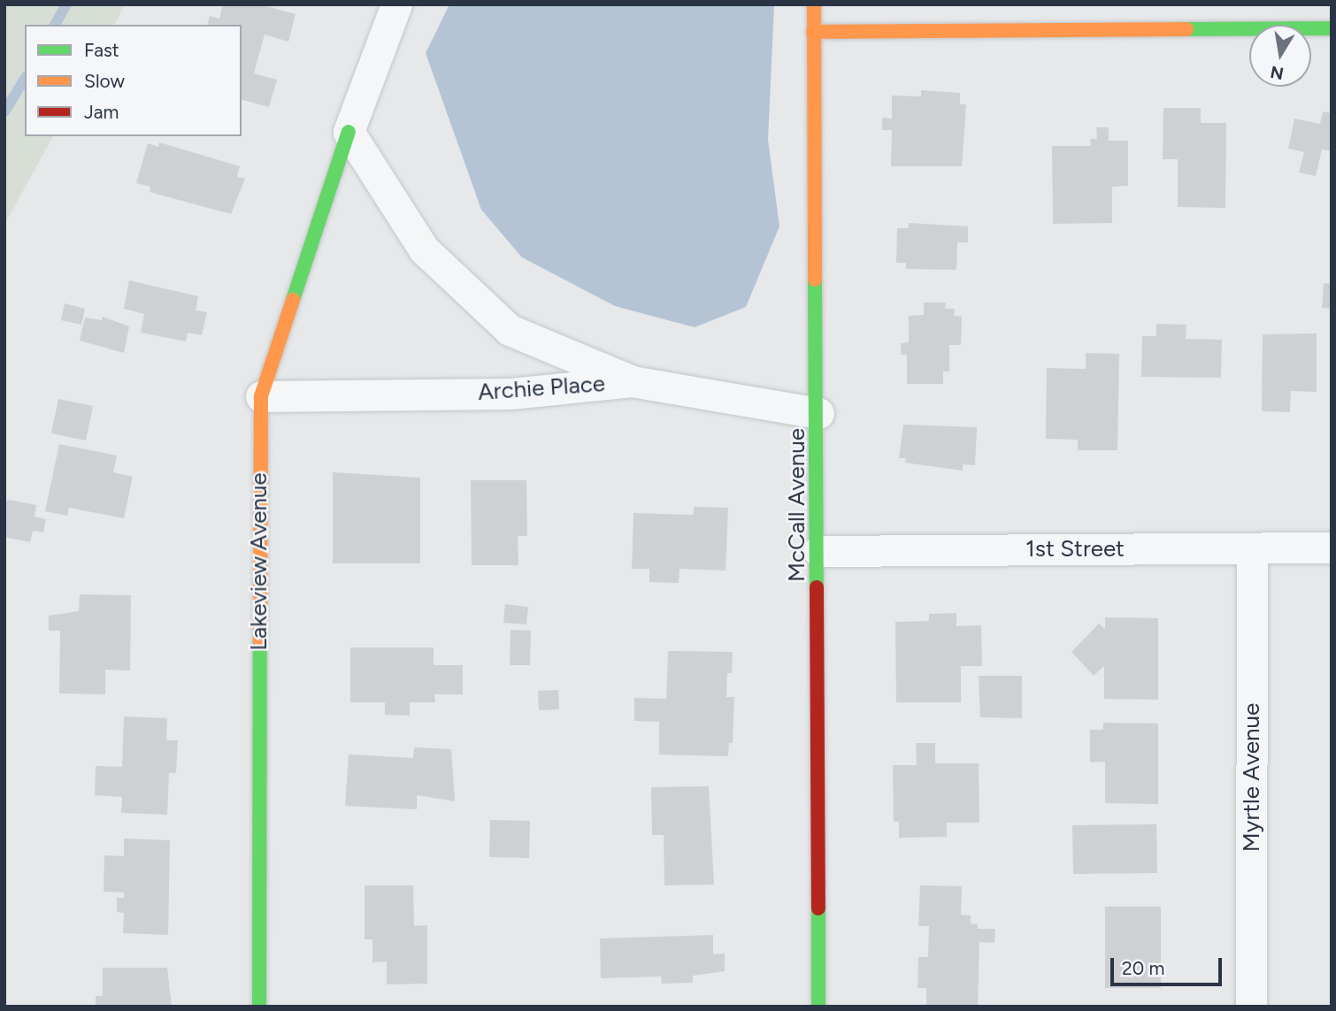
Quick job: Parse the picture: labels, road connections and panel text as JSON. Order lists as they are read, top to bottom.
{
  "streets": {
    "street": [
      "Archie Place",
      "McCall Avenue",
      "1st Street",
      "Lakeview Avenue",
      "Myrtle Avenue"
    ]
  },
  "crossings": [
    ["Archie Place", "McCall Avenue"],
    ["Archie Place", "Lakeview Avenue"],
    ["McCall Avenue", "1st Street"],
    ["1st Street", "Myrtle Avenue"]
  ],
  "legend": ["Fast", "Slow", "Jam"],
  "scale_bar": "20 m",
  "north": "bottom"
}
